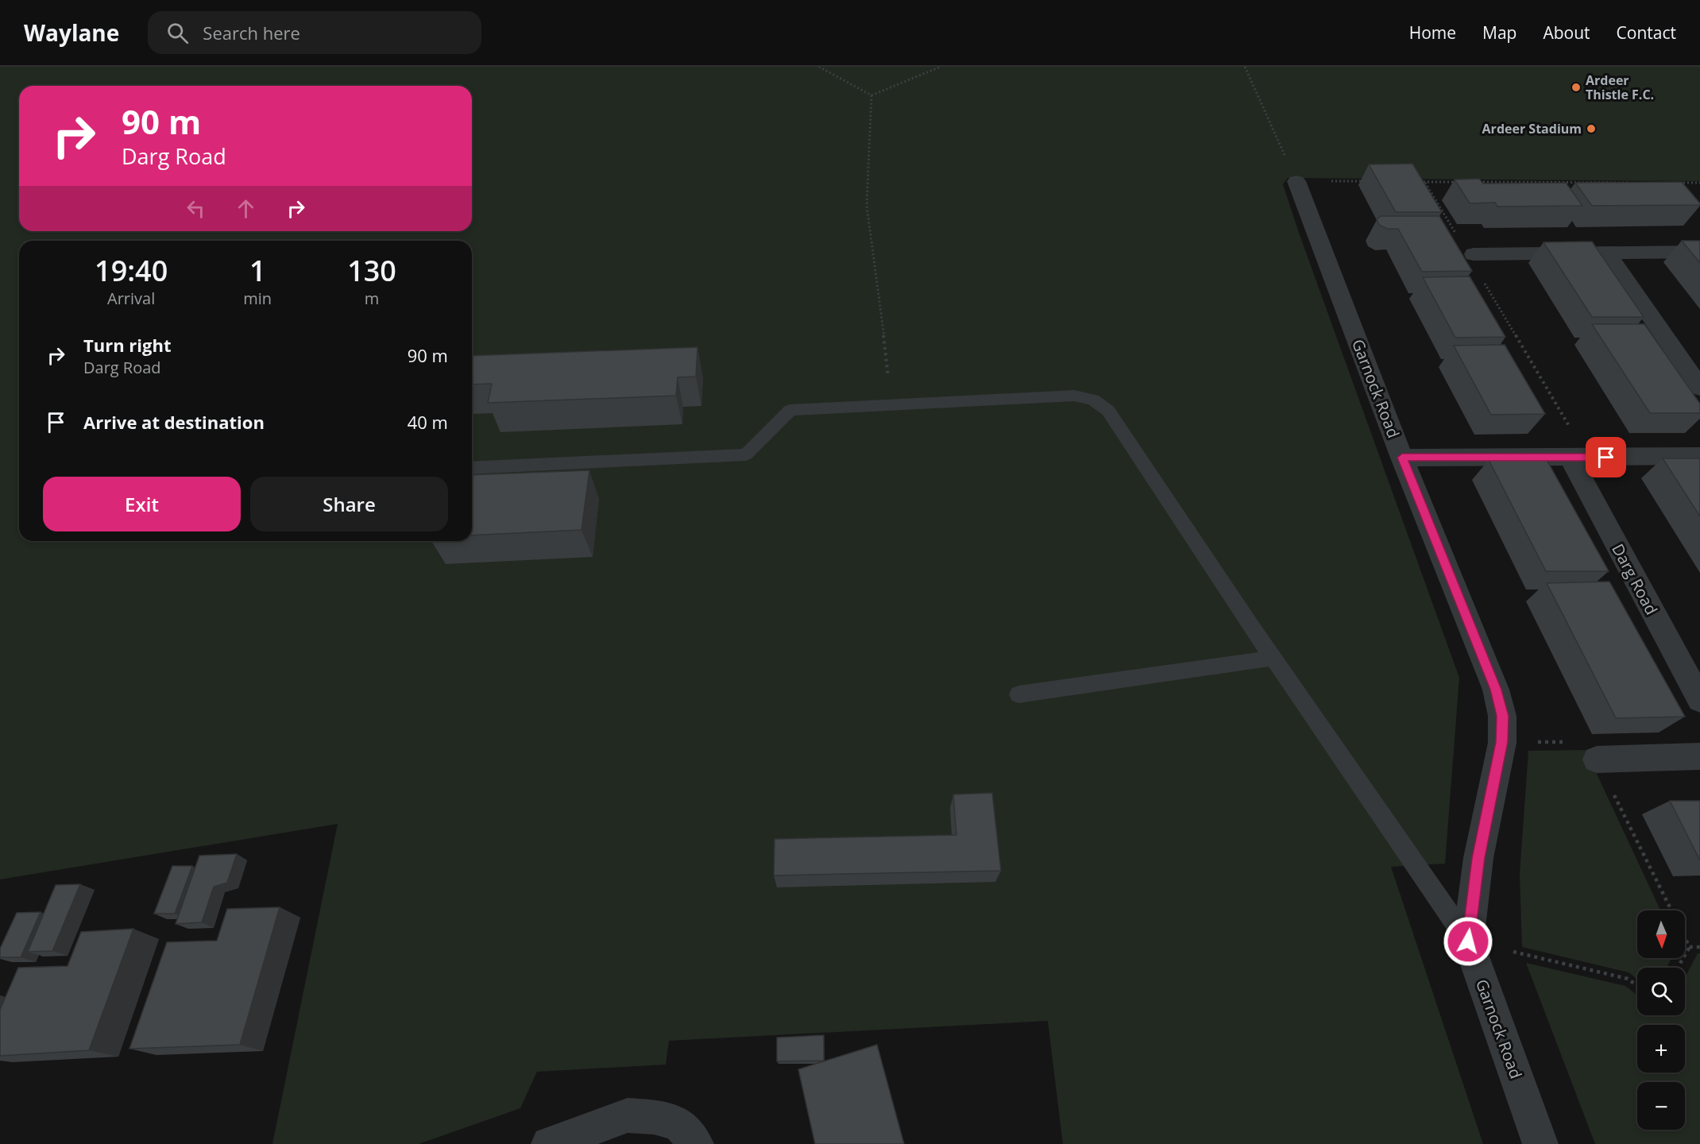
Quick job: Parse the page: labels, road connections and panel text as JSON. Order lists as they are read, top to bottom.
{
  "streets": {
    "street": ["Garnock Road", "Darg Road"]
  },
  "places": ["Ardeer Thistle F.C.", "Ardeer Stadium"],
  "north": "bottom",
  "page": {
    "header": "Waylane",
    "search": "Search here",
    "nav": [
      "Home",
      "Map",
      "About",
      "Contact"
    ],
    "turn": ["90 m", "Darg Road"],
    "eta": [
      "19:40",
      "Arrival",
      "1",
      "min",
      "130",
      "m"
    ],
    "list": [
      {
        "name": "Turn right",
        "note": "Darg Road",
        "value": "90 m"
      },
      {
        "name": "Arrive at destination",
        "value": "40 m"
      }
    ],
    "buttons": ["Exit", "Share"],
    "map_buttons": ["+", "−"]
  }
}
